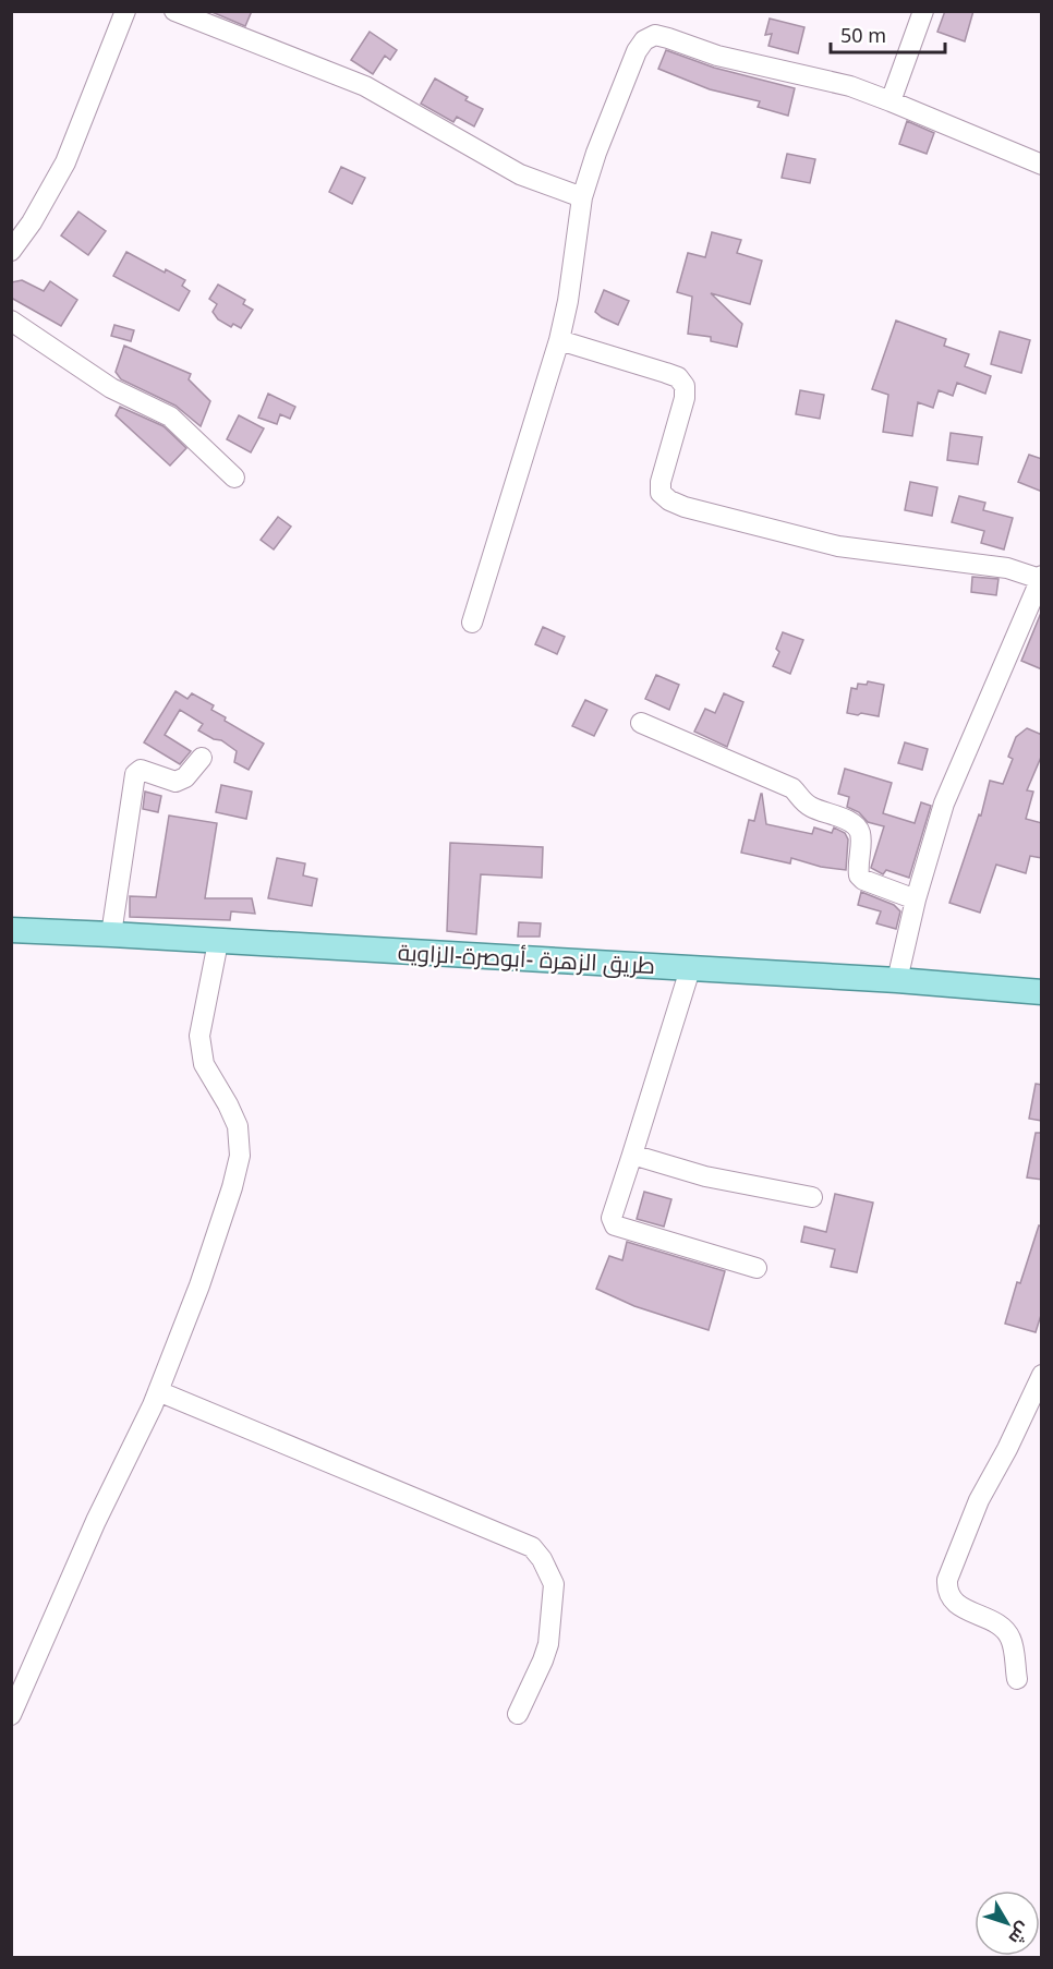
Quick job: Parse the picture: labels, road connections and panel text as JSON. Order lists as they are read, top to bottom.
{
  "streets": {
    "main road": ["طريق الزهرة -أبوصرة-الزاوية"]
  },
  "scale_bar": "50 m",
  "north": "bottom right"
}
